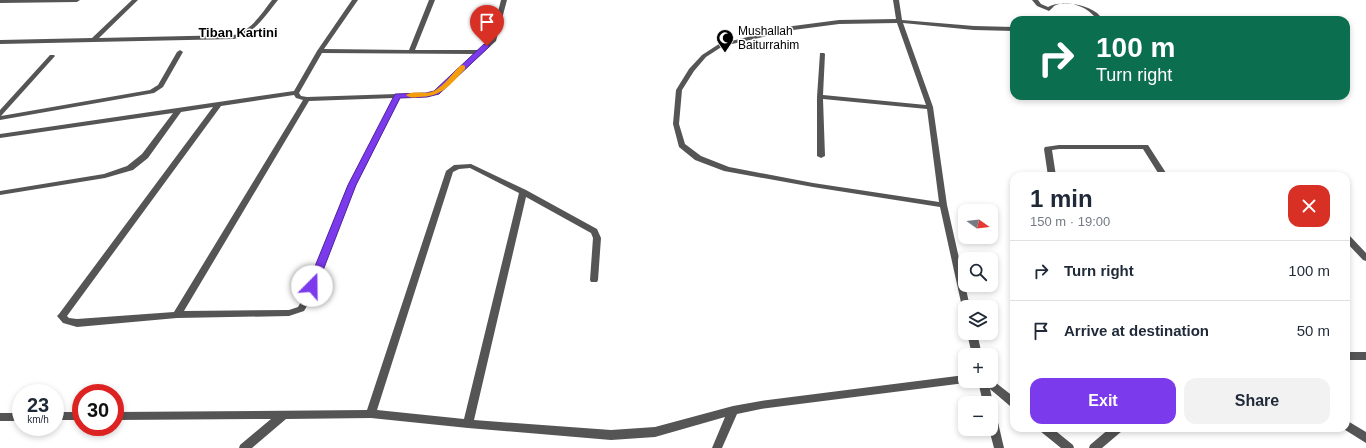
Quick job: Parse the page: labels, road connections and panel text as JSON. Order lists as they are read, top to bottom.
{
  "districts": ["Tiban Kartini"],
  "places": {
    "mosque": ["Mushallah Baiturrahim"]
  },
  "north": "right",
  "page": {
    "turn": ["100 m", "Turn right"],
    "heading": ["1 min", "150 m · 19:00"],
    "map_buttons": ["+", "−"],
    "list": [
      {
        "name": "Turn right",
        "value": "100 m"
      },
      {
        "name": "Arrive at destination",
        "value": "50 m"
      }
    ],
    "buttons": ["Exit", "Share"],
    "speed": "23 km/h",
    "limit": "30"
  }
}
